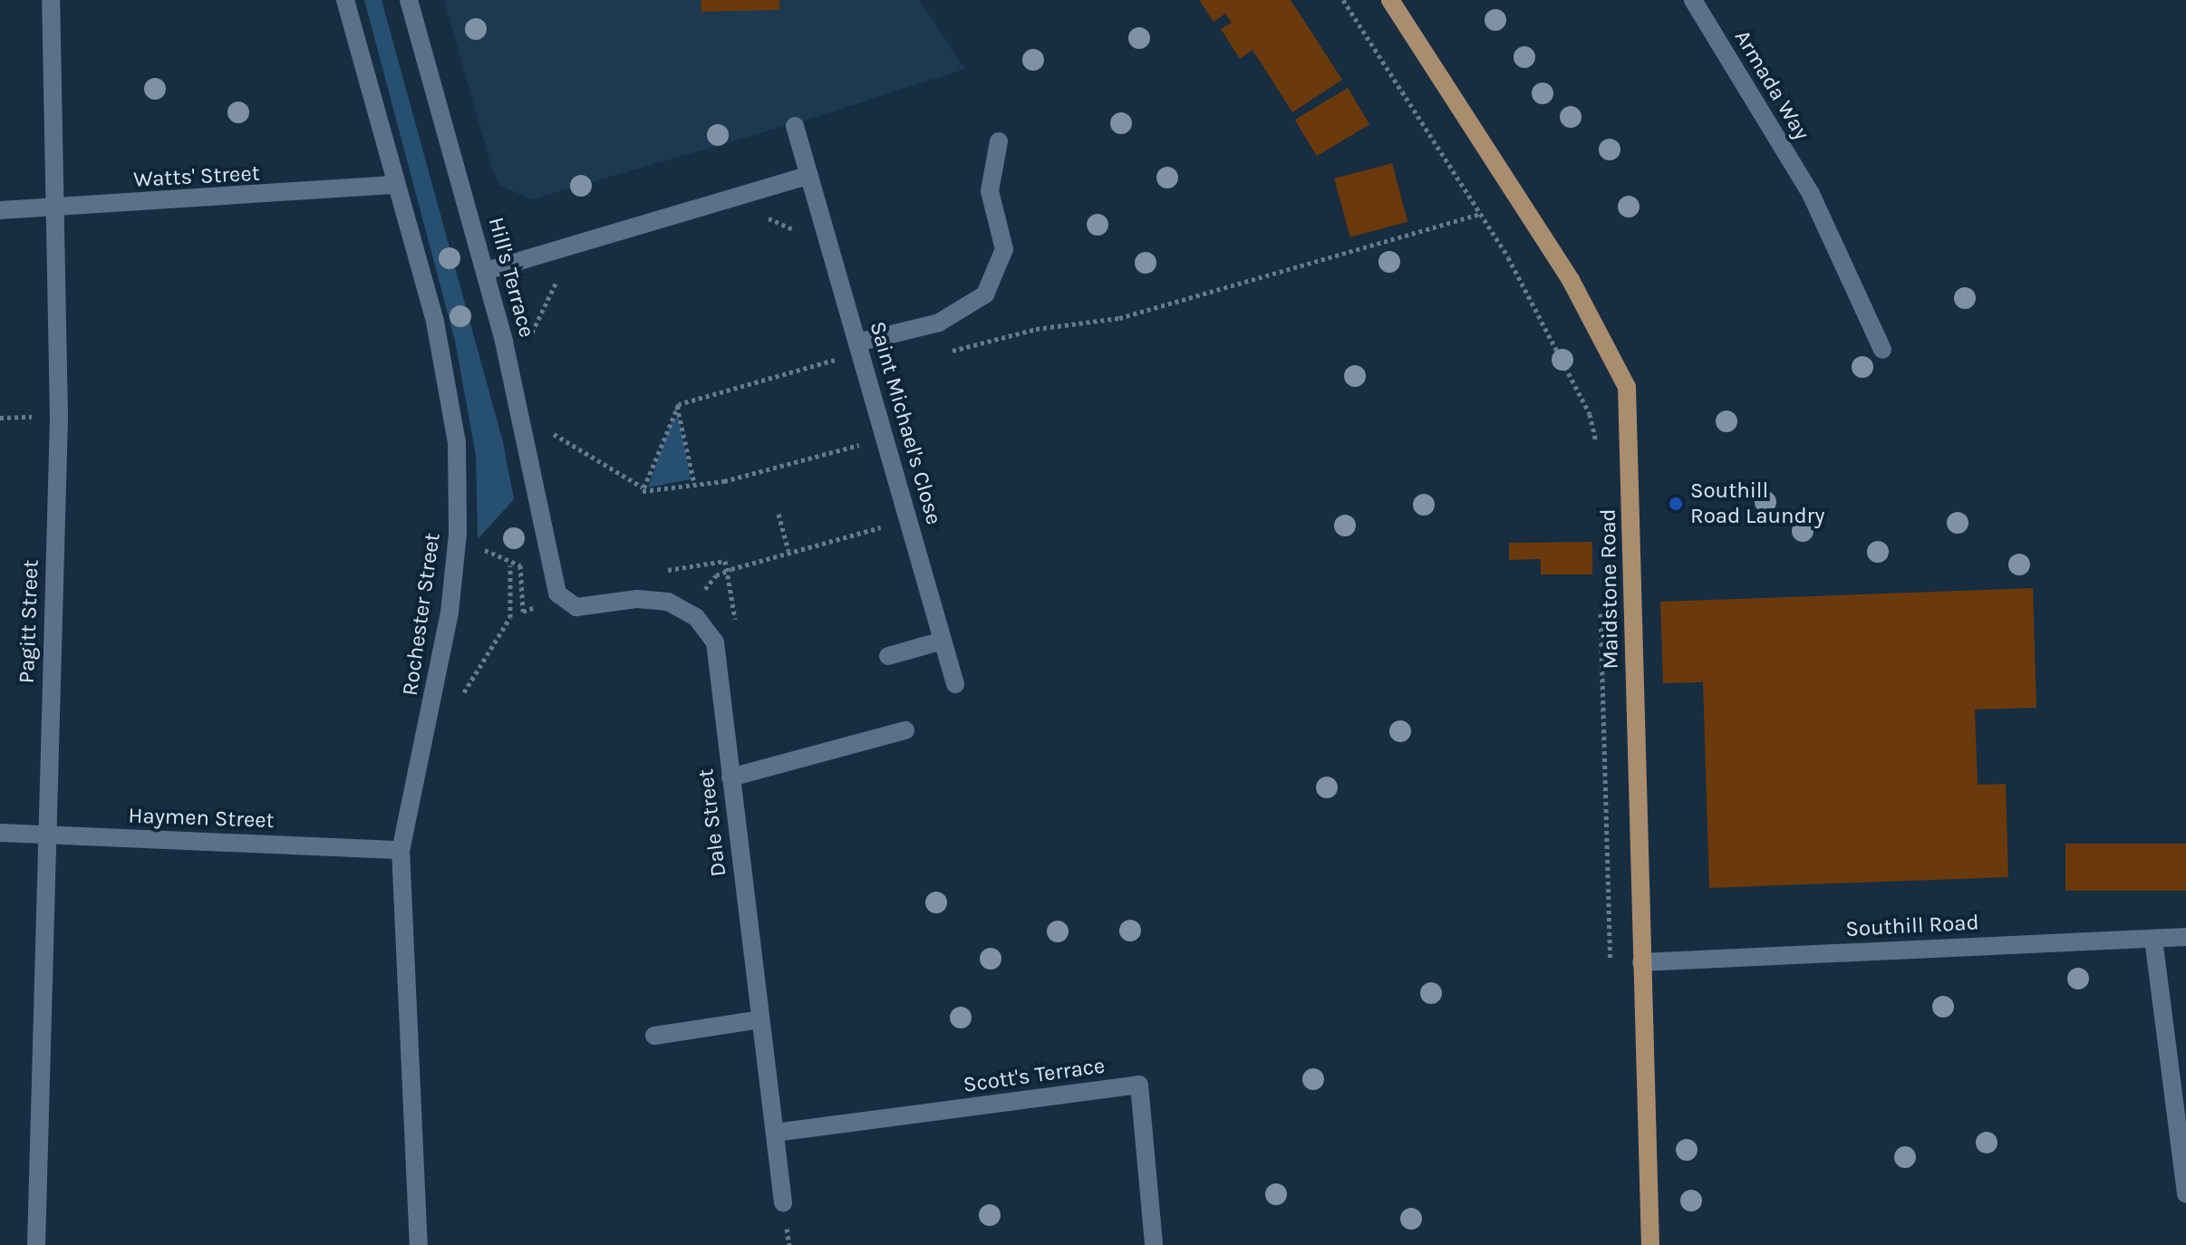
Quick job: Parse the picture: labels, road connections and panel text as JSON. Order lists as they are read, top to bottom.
{
  "streets": {
    "main road": ["Maidstone Road"],
    "street": [
      "Armada Way",
      "Watts' Street",
      "Hill's Terrace",
      "Saint Michael's Close",
      "Rochester Street",
      "Pagitt Street",
      "Haymen Street",
      "Dale Street",
      "Southill Road",
      "Scott's Terrace"
    ]
  },
  "crossings": [
    ["Watts' Street", "Rochester Street"],
    ["Watts' Street", "Pagitt Street"],
    ["Hill's Terrace", "Dale Street"],
    ["Maidstone Road", "Southill Road"],
    ["Rochester Street", "Haymen Street"],
    ["Pagitt Street", "Haymen Street"],
    ["Dale Street", "Scott's Terrace"]
  ],
  "places": ["Southill Road Laundry"]
}
